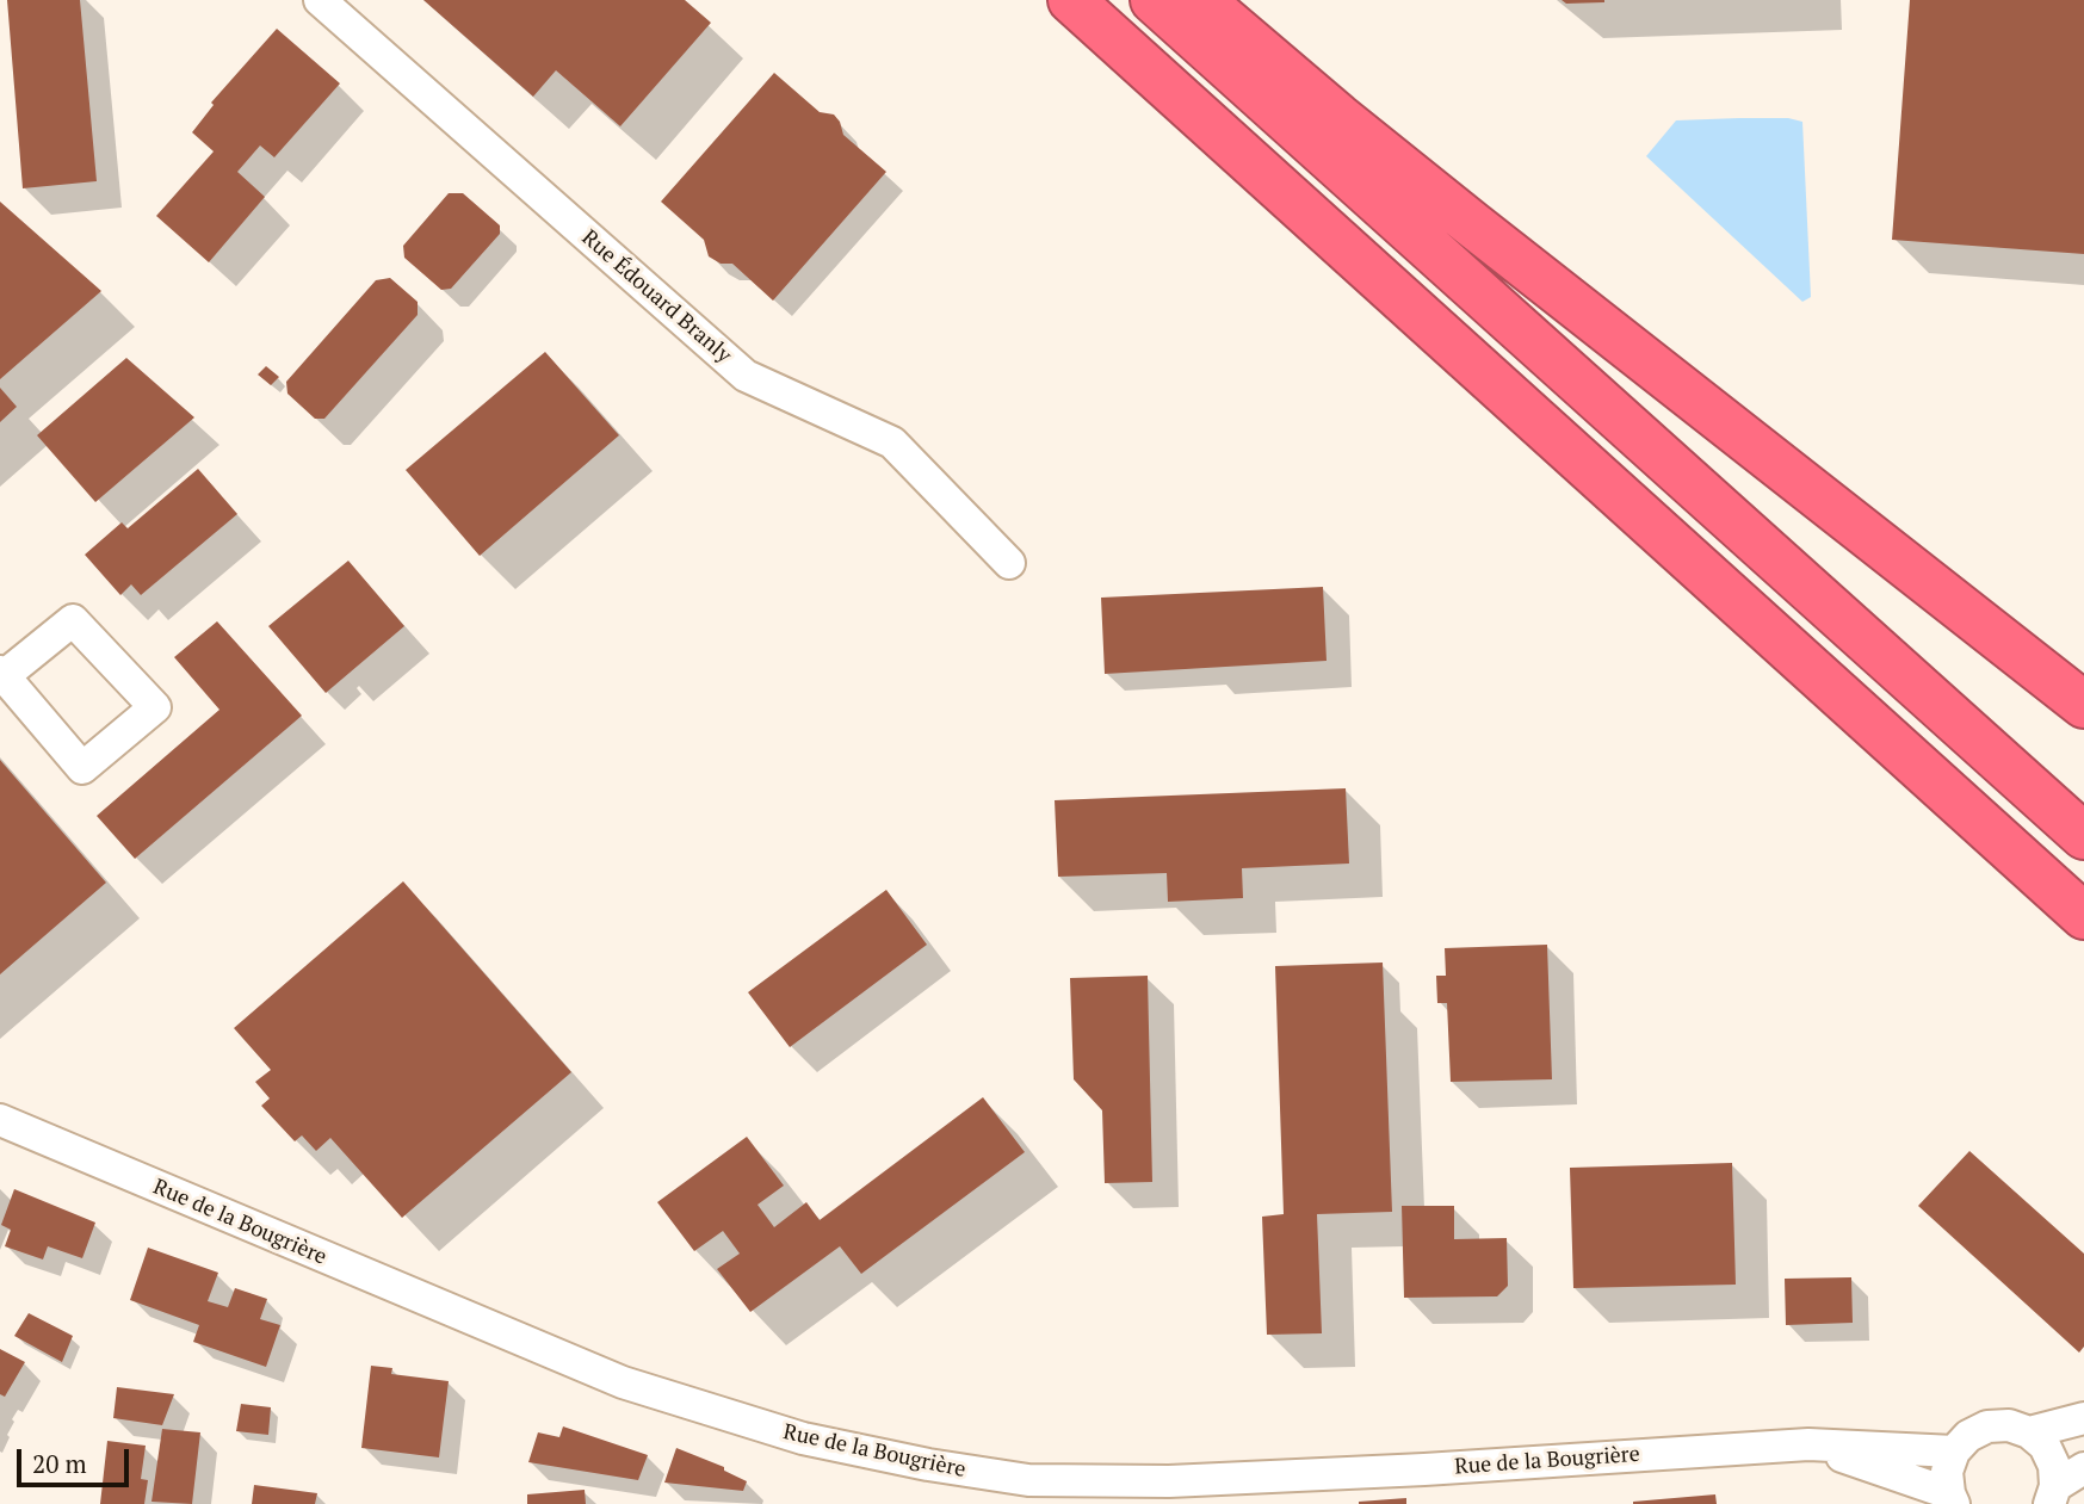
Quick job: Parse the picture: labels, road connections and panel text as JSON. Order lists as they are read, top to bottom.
{
  "streets": {
    "street": ["Rue Édouard Branly", "Rue de la Bougrière"]
  },
  "scale_bar": "20 m"
}
